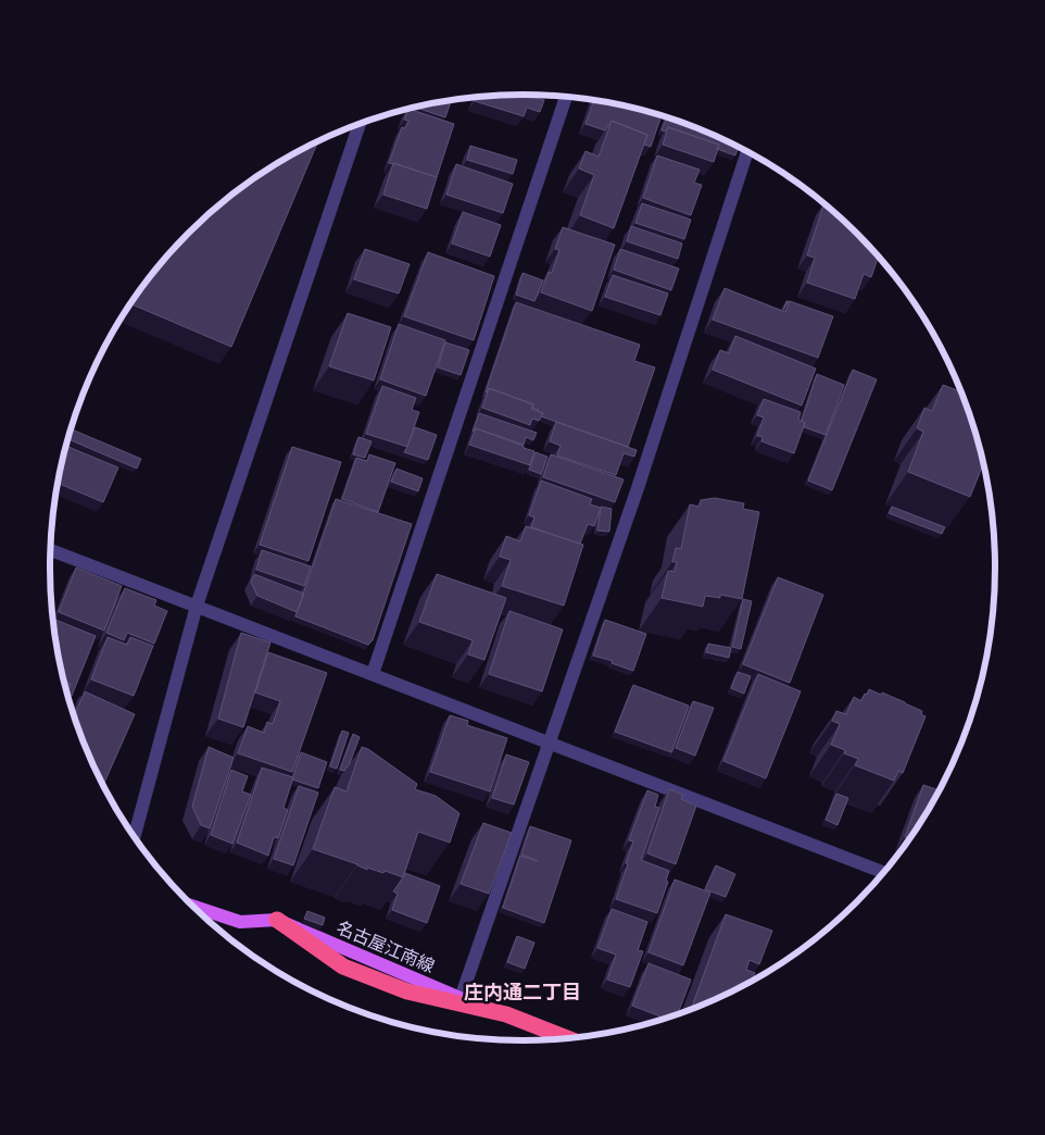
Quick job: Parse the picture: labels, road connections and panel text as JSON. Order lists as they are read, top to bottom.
{
  "streets": {
    "main road": ["名古屋江南線"]
  },
  "districts": ["庄内通二丁目"]
}
